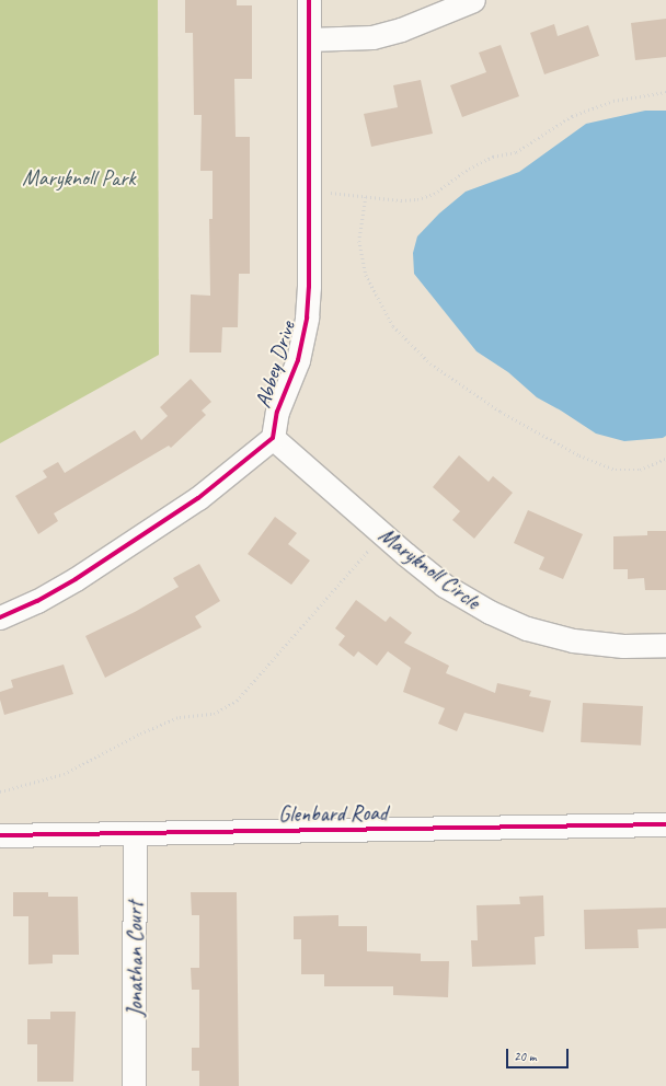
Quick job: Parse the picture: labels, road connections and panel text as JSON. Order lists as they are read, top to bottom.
{
  "streets": {
    "street": [
      "Abbey Drive",
      "Maryknoll Circle",
      "Glenbard Road",
      "Jonathan Court"
    ]
  },
  "crossings": [
    ["Abbey Drive", "Maryknoll Circle"],
    ["Glenbard Road", "Jonathan Court"]
  ],
  "parks": ["Maryknoll Park"],
  "scale_bar": "20 m"
}
